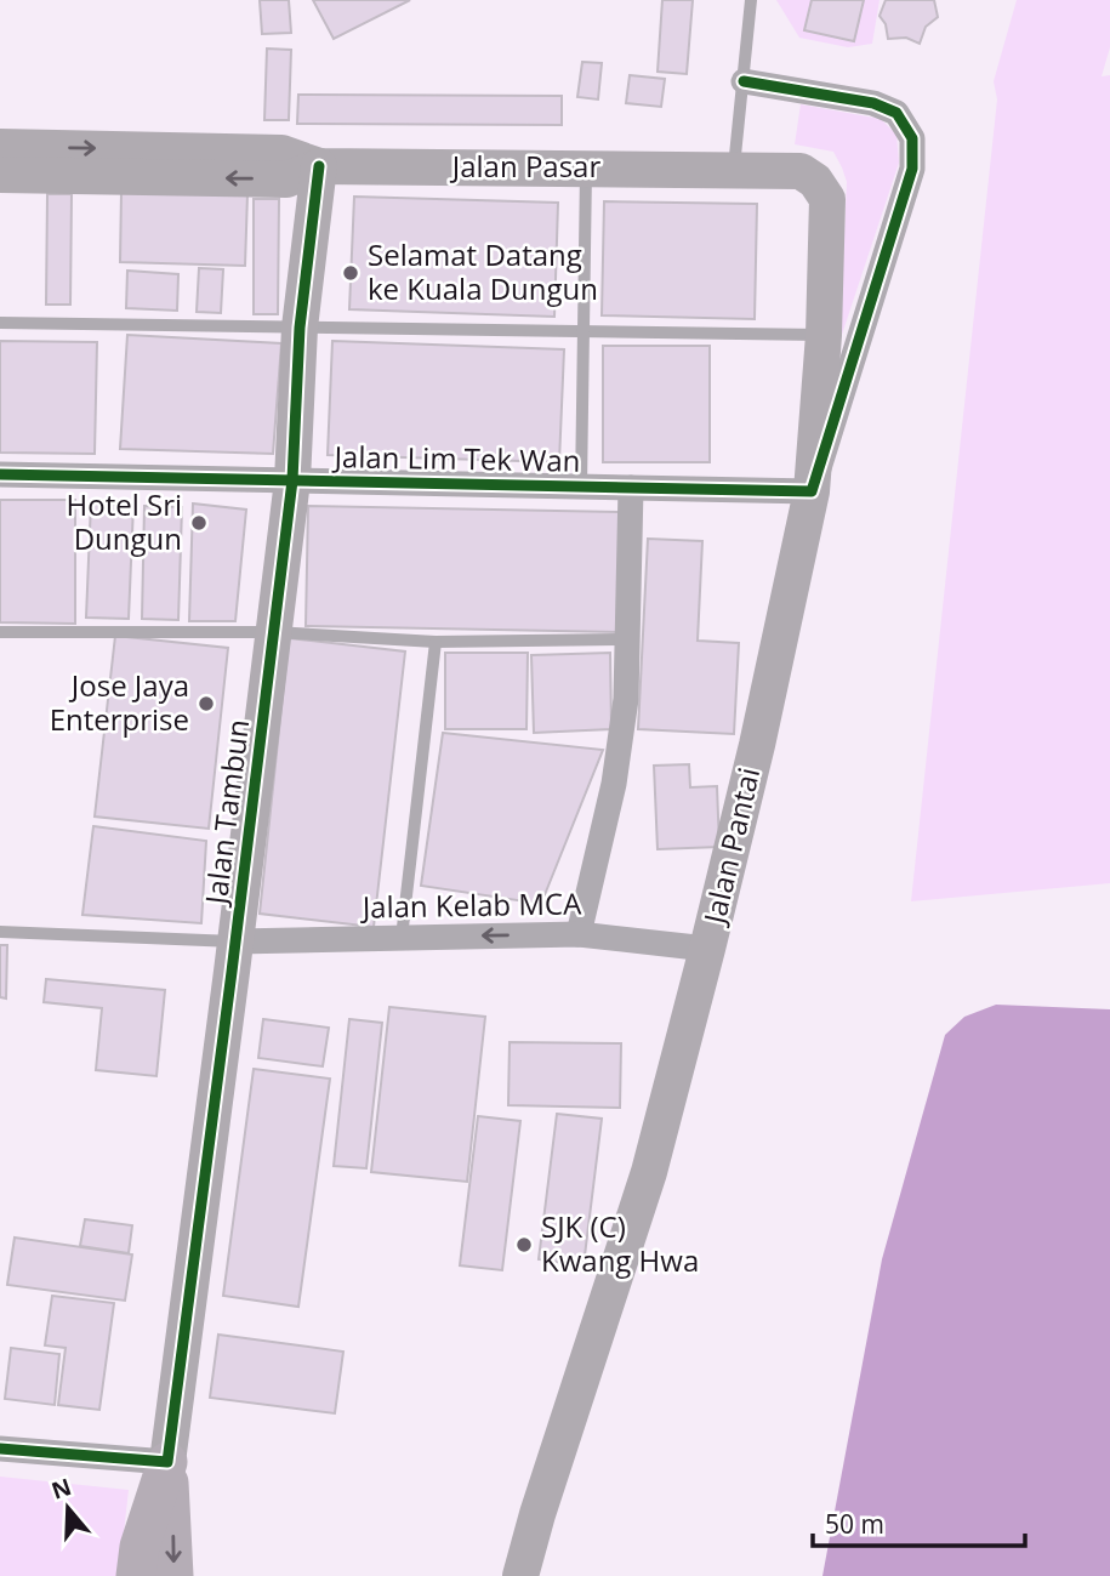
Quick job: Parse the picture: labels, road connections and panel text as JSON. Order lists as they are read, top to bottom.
{
  "streets": {
    "main road": ["Jalan Pasar", "Jalan Tambun", "Jalan Pantai"],
    "street": ["Jalan Lim Tek Wan", "Jalan Kelab MCA"]
  },
  "crossings": [
    ["Jalan Pasar", "Jalan Tambun"],
    ["Jalan Pasar", "Jalan Pantai"],
    ["Jalan Lim Tek Wan", "Jalan Tambun"],
    ["Jalan Lim Tek Wan", "Jalan Pantai"],
    ["Jalan Tambun", "Jalan Kelab MCA"],
    ["Jalan Pantai", "Jalan Kelab MCA"]
  ],
  "one_way": ["Jalan Kelab MCA"],
  "places": [
    "Selamat Datang ke Kuala Dungun",
    "Hotel Sri Dungun",
    "Jose Jaya Enterprise",
    "SJK (C) Kwang Hwa"
  ],
  "scale_bar": "50 m",
  "north": "top"
}
